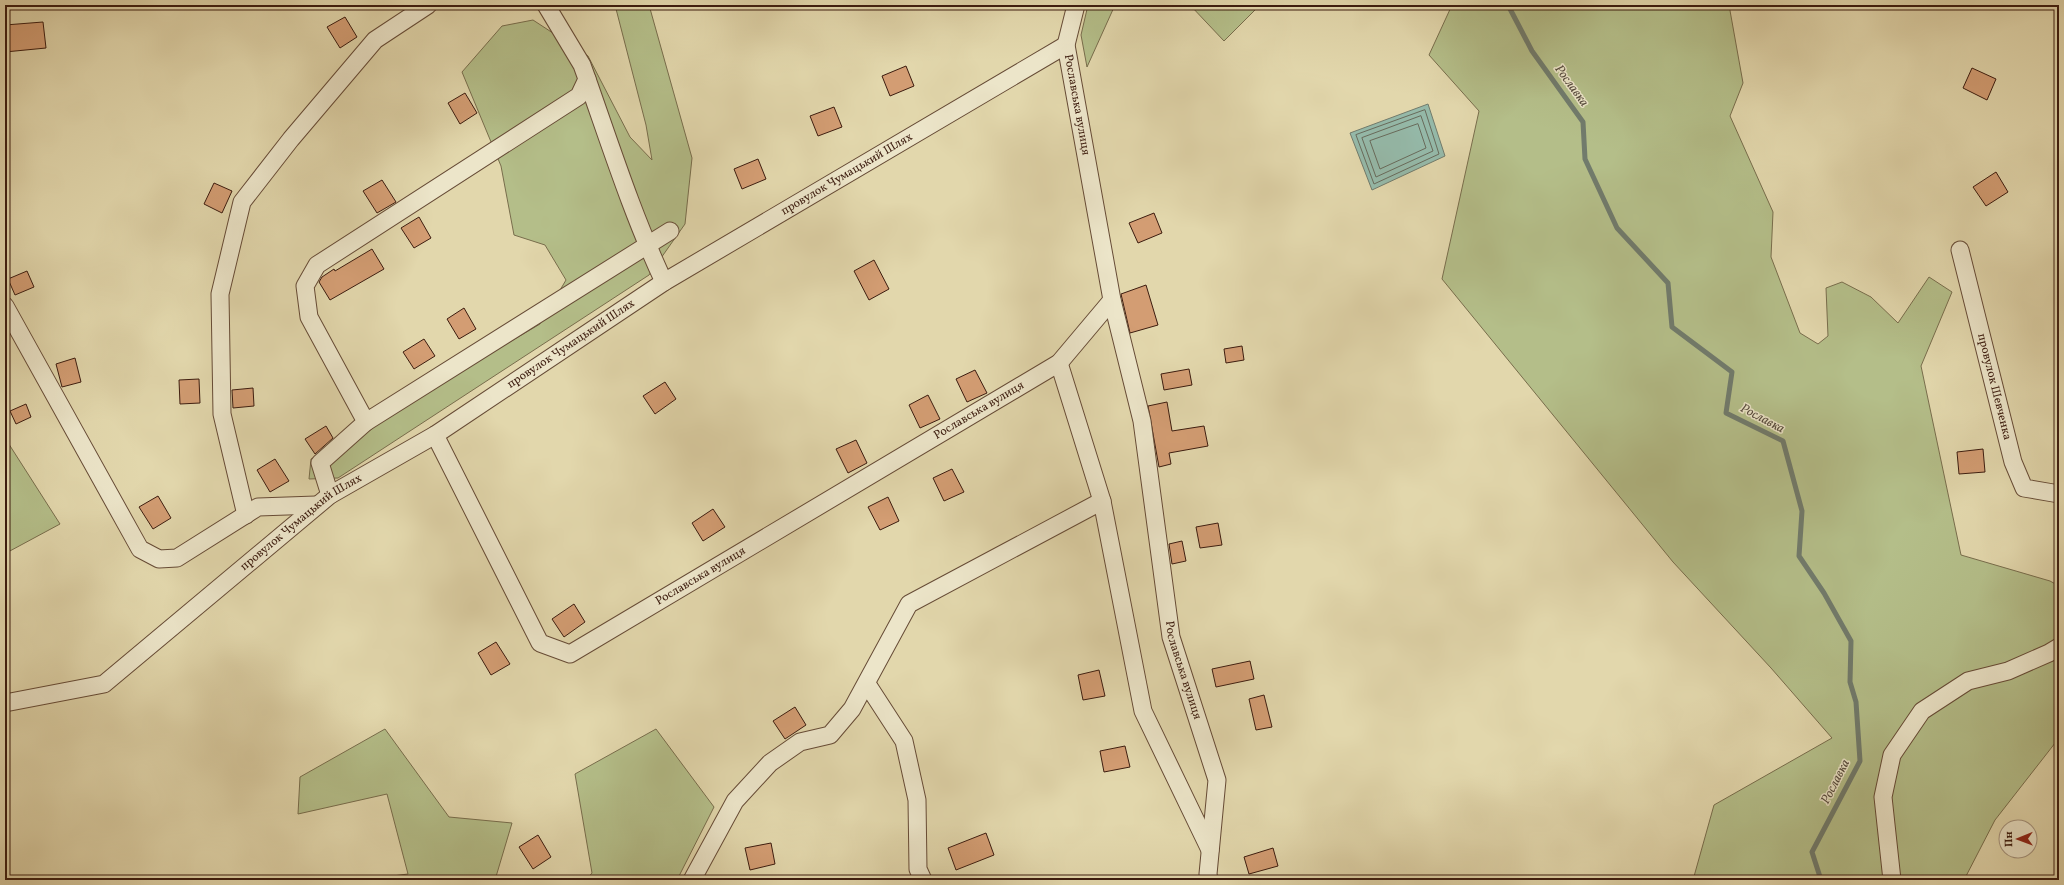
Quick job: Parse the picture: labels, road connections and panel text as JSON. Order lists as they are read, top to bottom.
{
  "streets": {
    "street": ["Рославська вулиця", "провулок Чумацький Шлях", "провулок Шевченка"]
  },
  "crossings": [
    ["Рославська вулиця", "провулок Чумацький Шлях"]
  ],
  "water": ["Рославка"],
  "north": "left"
}
